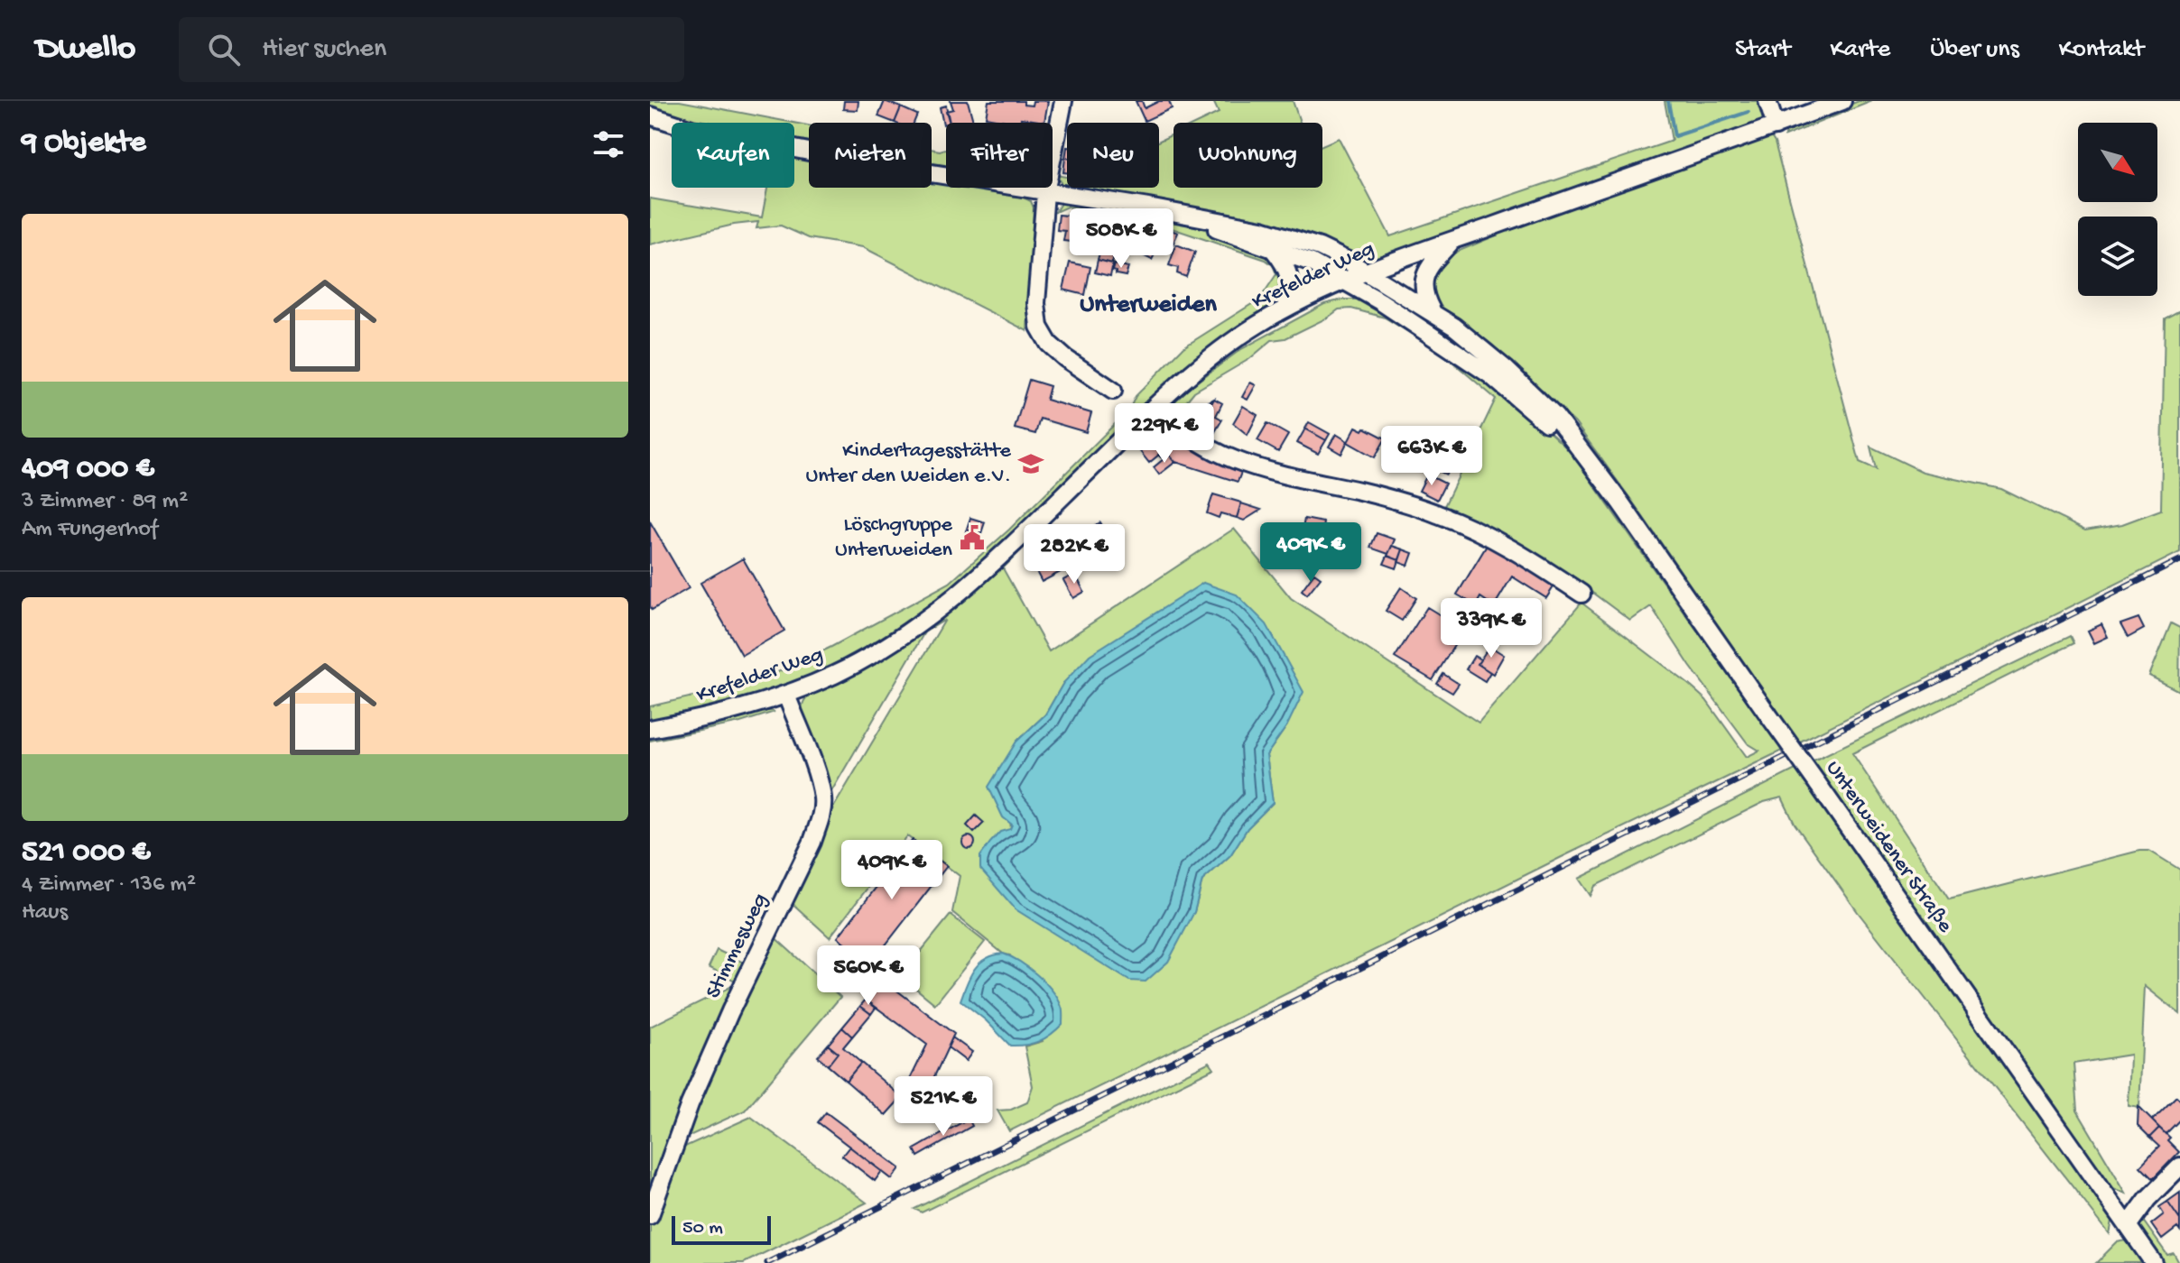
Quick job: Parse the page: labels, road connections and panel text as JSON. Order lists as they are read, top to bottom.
{
  "streets": {
    "street": ["Krefelder Weg", "Unterweidener Straße", "Stimmesweg"]
  },
  "crossings": [
    ["Krefelder Weg", "Unterweidener Straße"],
    ["Krefelder Weg", "Stimmesweg"]
  ],
  "districts": ["Unterweiden"],
  "places": {
    "school or university": ["Kindertagesstätte Unter den Weiden e.V."],
    "public building": ["Löschgruppe Unterweiden"]
  },
  "scale_bar": "50 m",
  "north": "bottom right",
  "page": {
    "header": "Dwello",
    "search": "Hier suchen",
    "nav": [
      "Start",
      "Karte",
      "Über uns",
      "Kontakt"
    ],
    "heading": "9 Objekte",
    "chip": [
      "Kaufen",
      "Mieten",
      "Filter",
      "Neu",
      "Wohnung"
    ],
    "list": [
      {
        "name": "409 000 €",
        "note": "3 Zimmer · 89 m² · Am Fungerhof"
      },
      {
        "name": "521 000 €",
        "note": "4 Zimmer · 136 m² · Haus"
      }
    ],
    "price": [
      "508K €",
      "229K €",
      "663K €",
      "409K €",
      "282K €",
      "339K €",
      "409K €",
      "560K €",
      "521K €"
    ],
    "scale": "50 m"
  }
}
